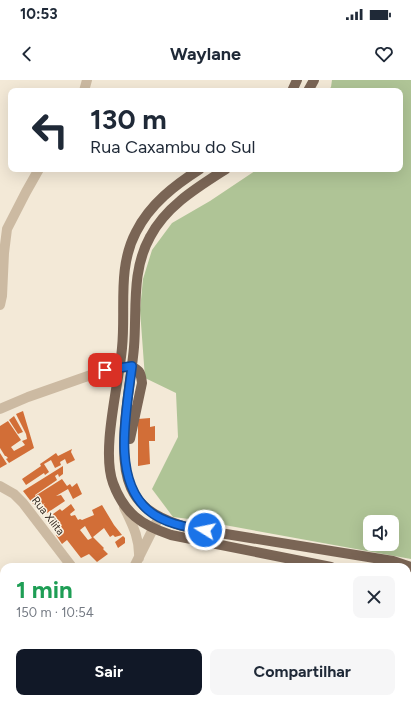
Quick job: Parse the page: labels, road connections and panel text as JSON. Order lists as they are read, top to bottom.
{
  "streets": {
    "street": ["Rua Xilita"]
  },
  "page": {
    "status": "10:53",
    "header": "Waylane",
    "turn": ["130 m", "Rua Caxambu do Sul"],
    "heading": ["1 min", "150 m · 10:54"],
    "buttons": ["Sair", "Compartilhar"]
  }
}
